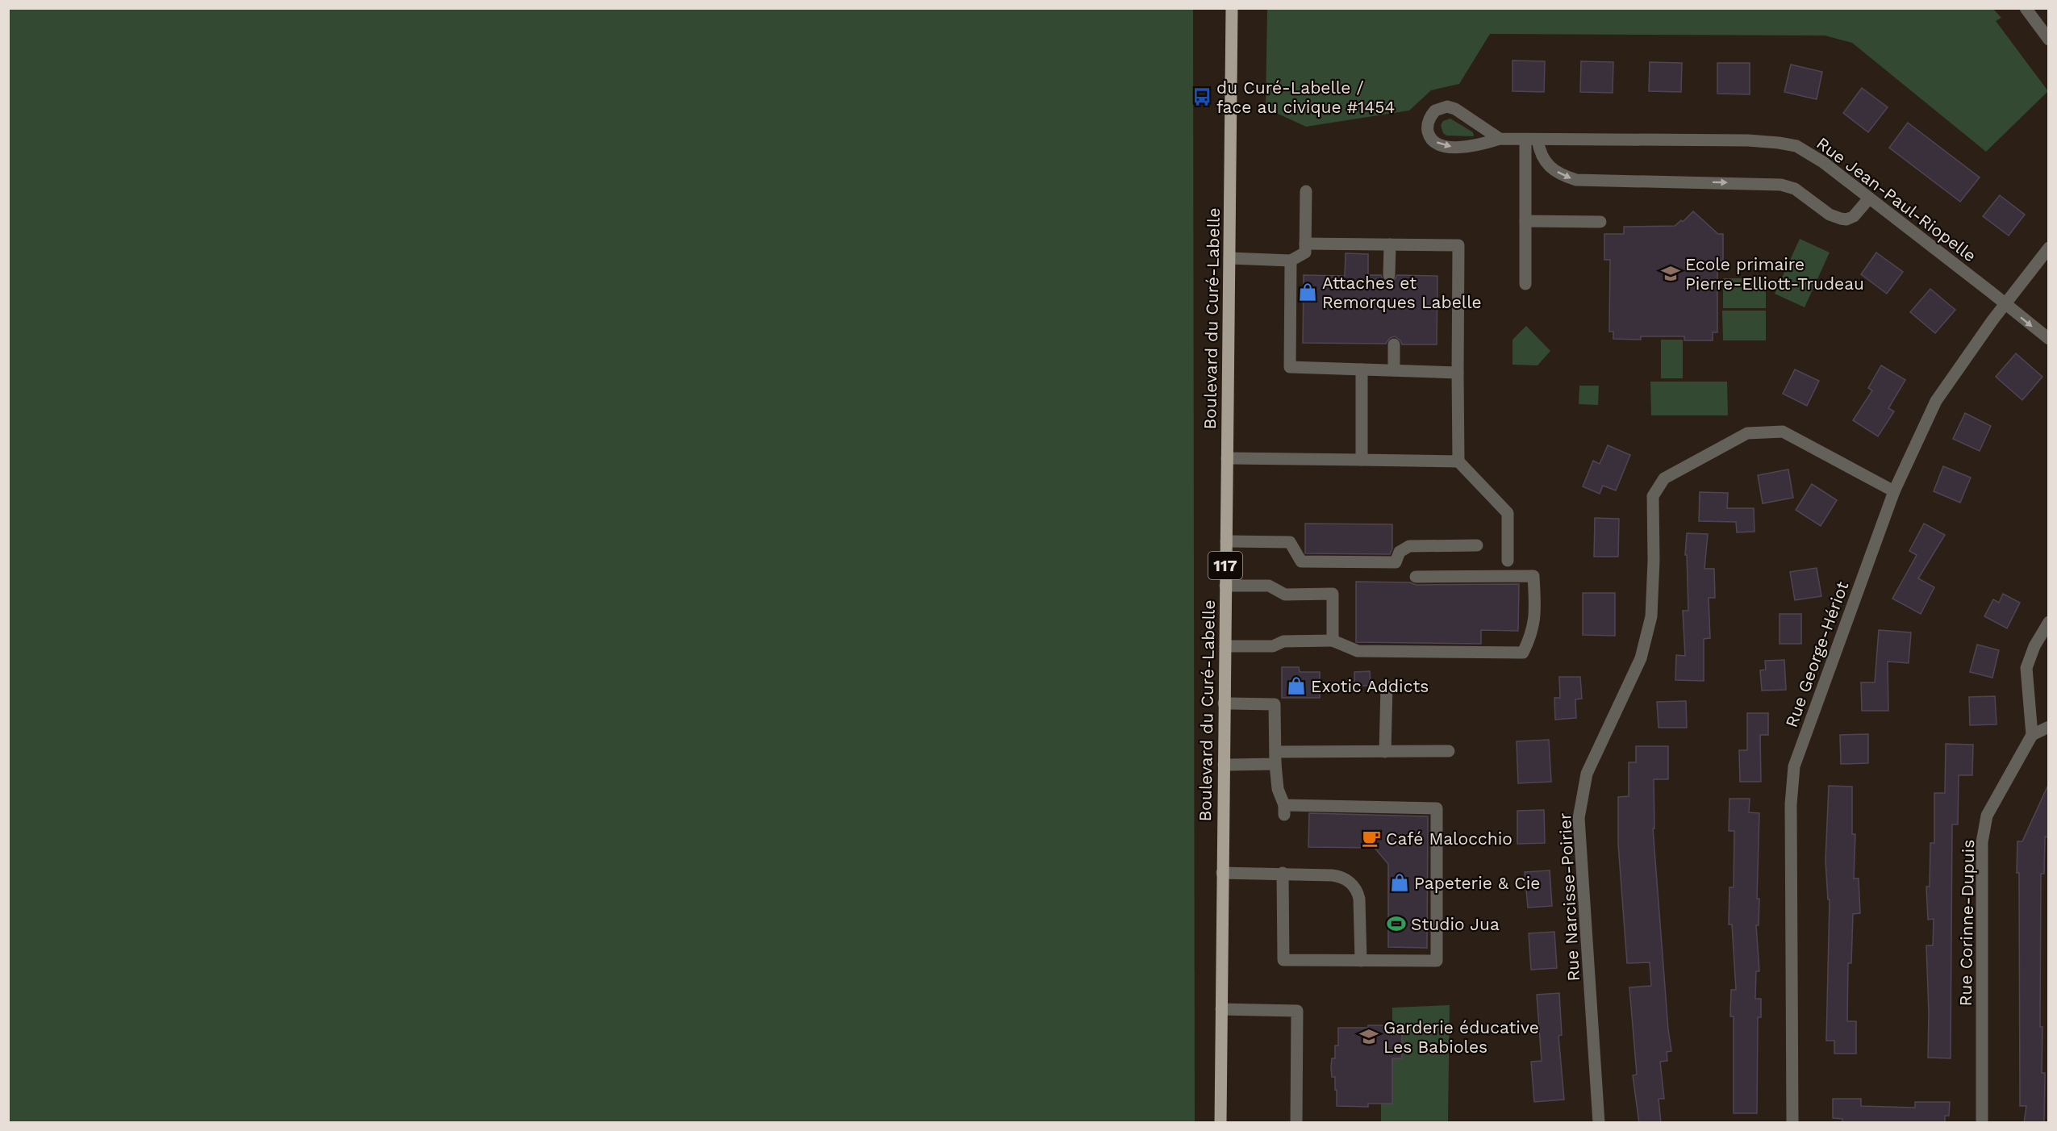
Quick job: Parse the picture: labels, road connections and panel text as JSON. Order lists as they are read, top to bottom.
{
  "streets": {
    "main road": ["Boulevard du Curé-Labelle", "117"],
    "street": [
      "Rue Jean-Paul-Riopelle",
      "Rue George-Hériot",
      "Rue Narcisse-Poirier",
      "Rue Corinne-Dupuis"
    ]
  },
  "crossings": [
    ["Rue Jean-Paul-Riopelle", "Rue George-Hériot"],
    ["Rue George-Hériot", "Rue Narcisse-Poirier"]
  ],
  "places": {
    "bus stop": ["du Curé-Labelle / face au civique #1454"],
    "school or university": ["Ecole primaire Pierre-Elliott-Trudeau", "Garderie éducative Les Babioles"],
    "shop": ["Attaches et Remorques Labelle", "Exotic Addicts", "Papeterie & Cie"],
    "cafe": ["Café Malocchio"],
    "sports": ["Studio Jua"]
  }
}
